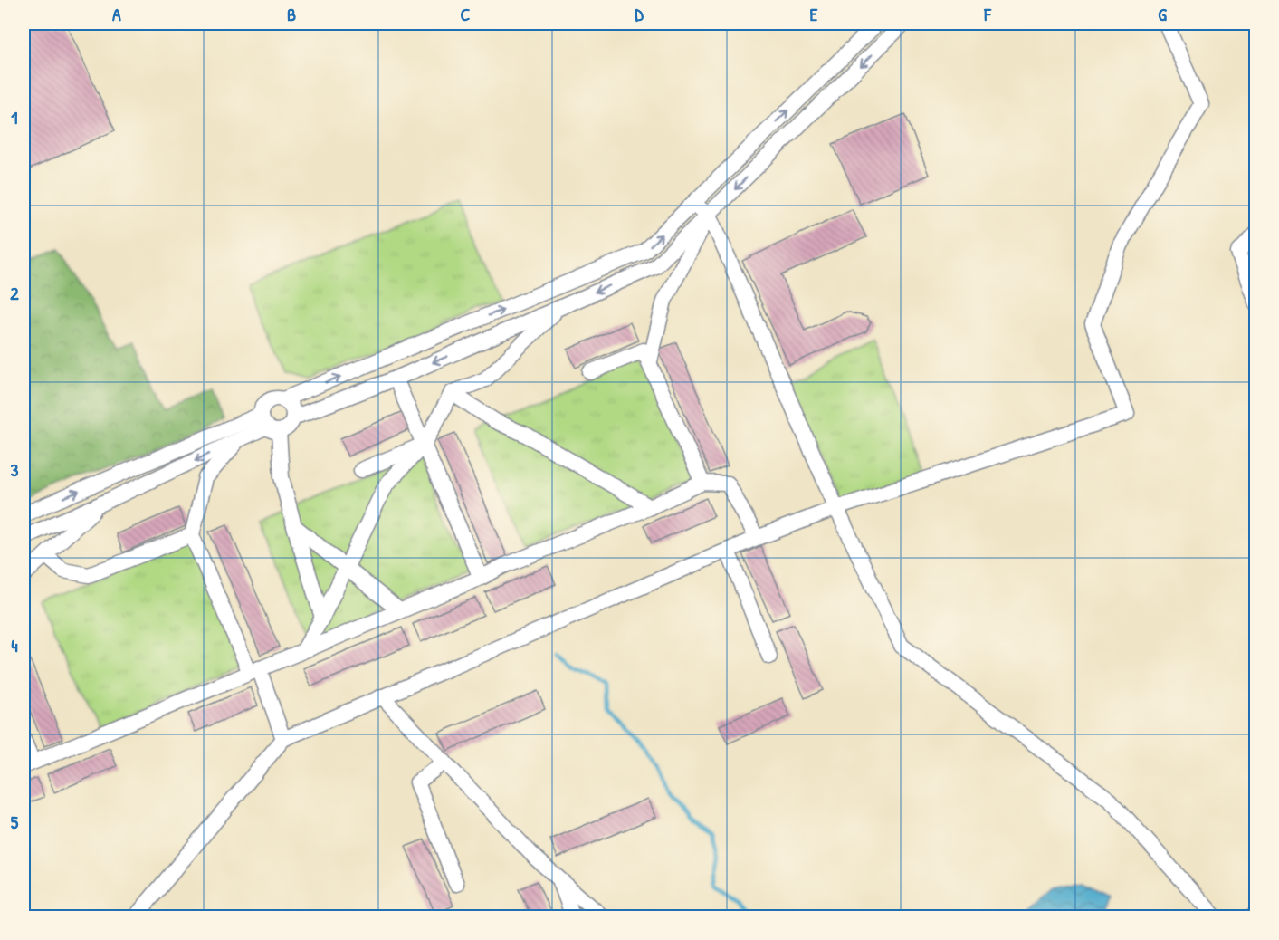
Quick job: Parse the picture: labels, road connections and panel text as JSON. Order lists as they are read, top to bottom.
{
  "grid": {
    "columns": [
      "A",
      "B",
      "C",
      "D",
      "E",
      "F",
      "G"
    ],
    "rows": [
      "1",
      "2",
      "3",
      "4",
      "5"
    ]
  }
}
